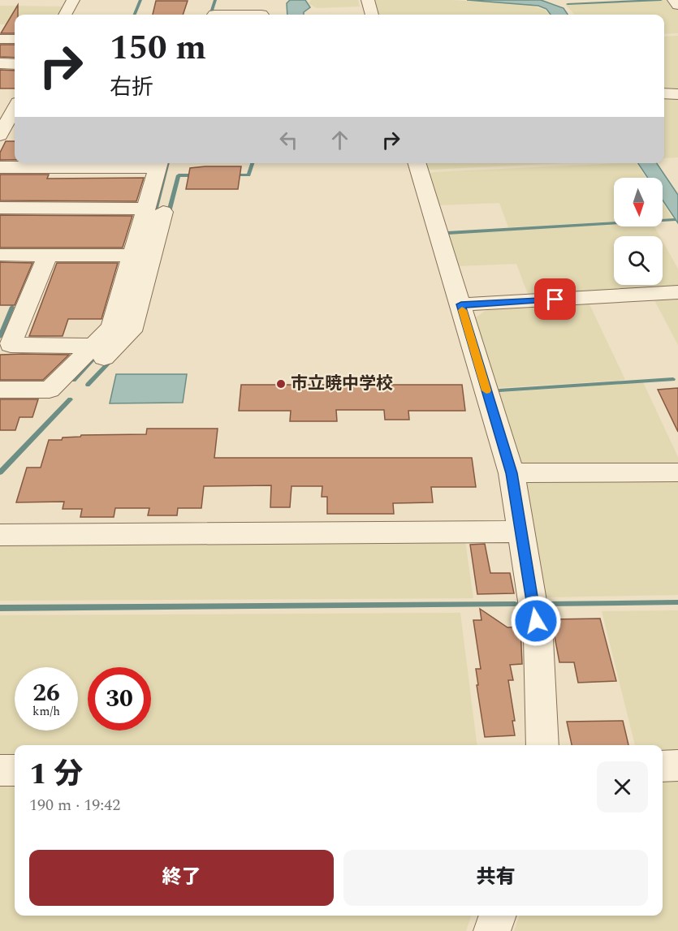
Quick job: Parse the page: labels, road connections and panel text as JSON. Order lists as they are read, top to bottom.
{
  "places": ["市立暁中学校"],
  "north": "bottom",
  "page": {
    "turn": ["150 m", "右折"],
    "speed": "26 km/h",
    "limit": "30",
    "heading": ["1 分", "190 m · 19:42"],
    "buttons": ["終了", "共有"]
  }
}
